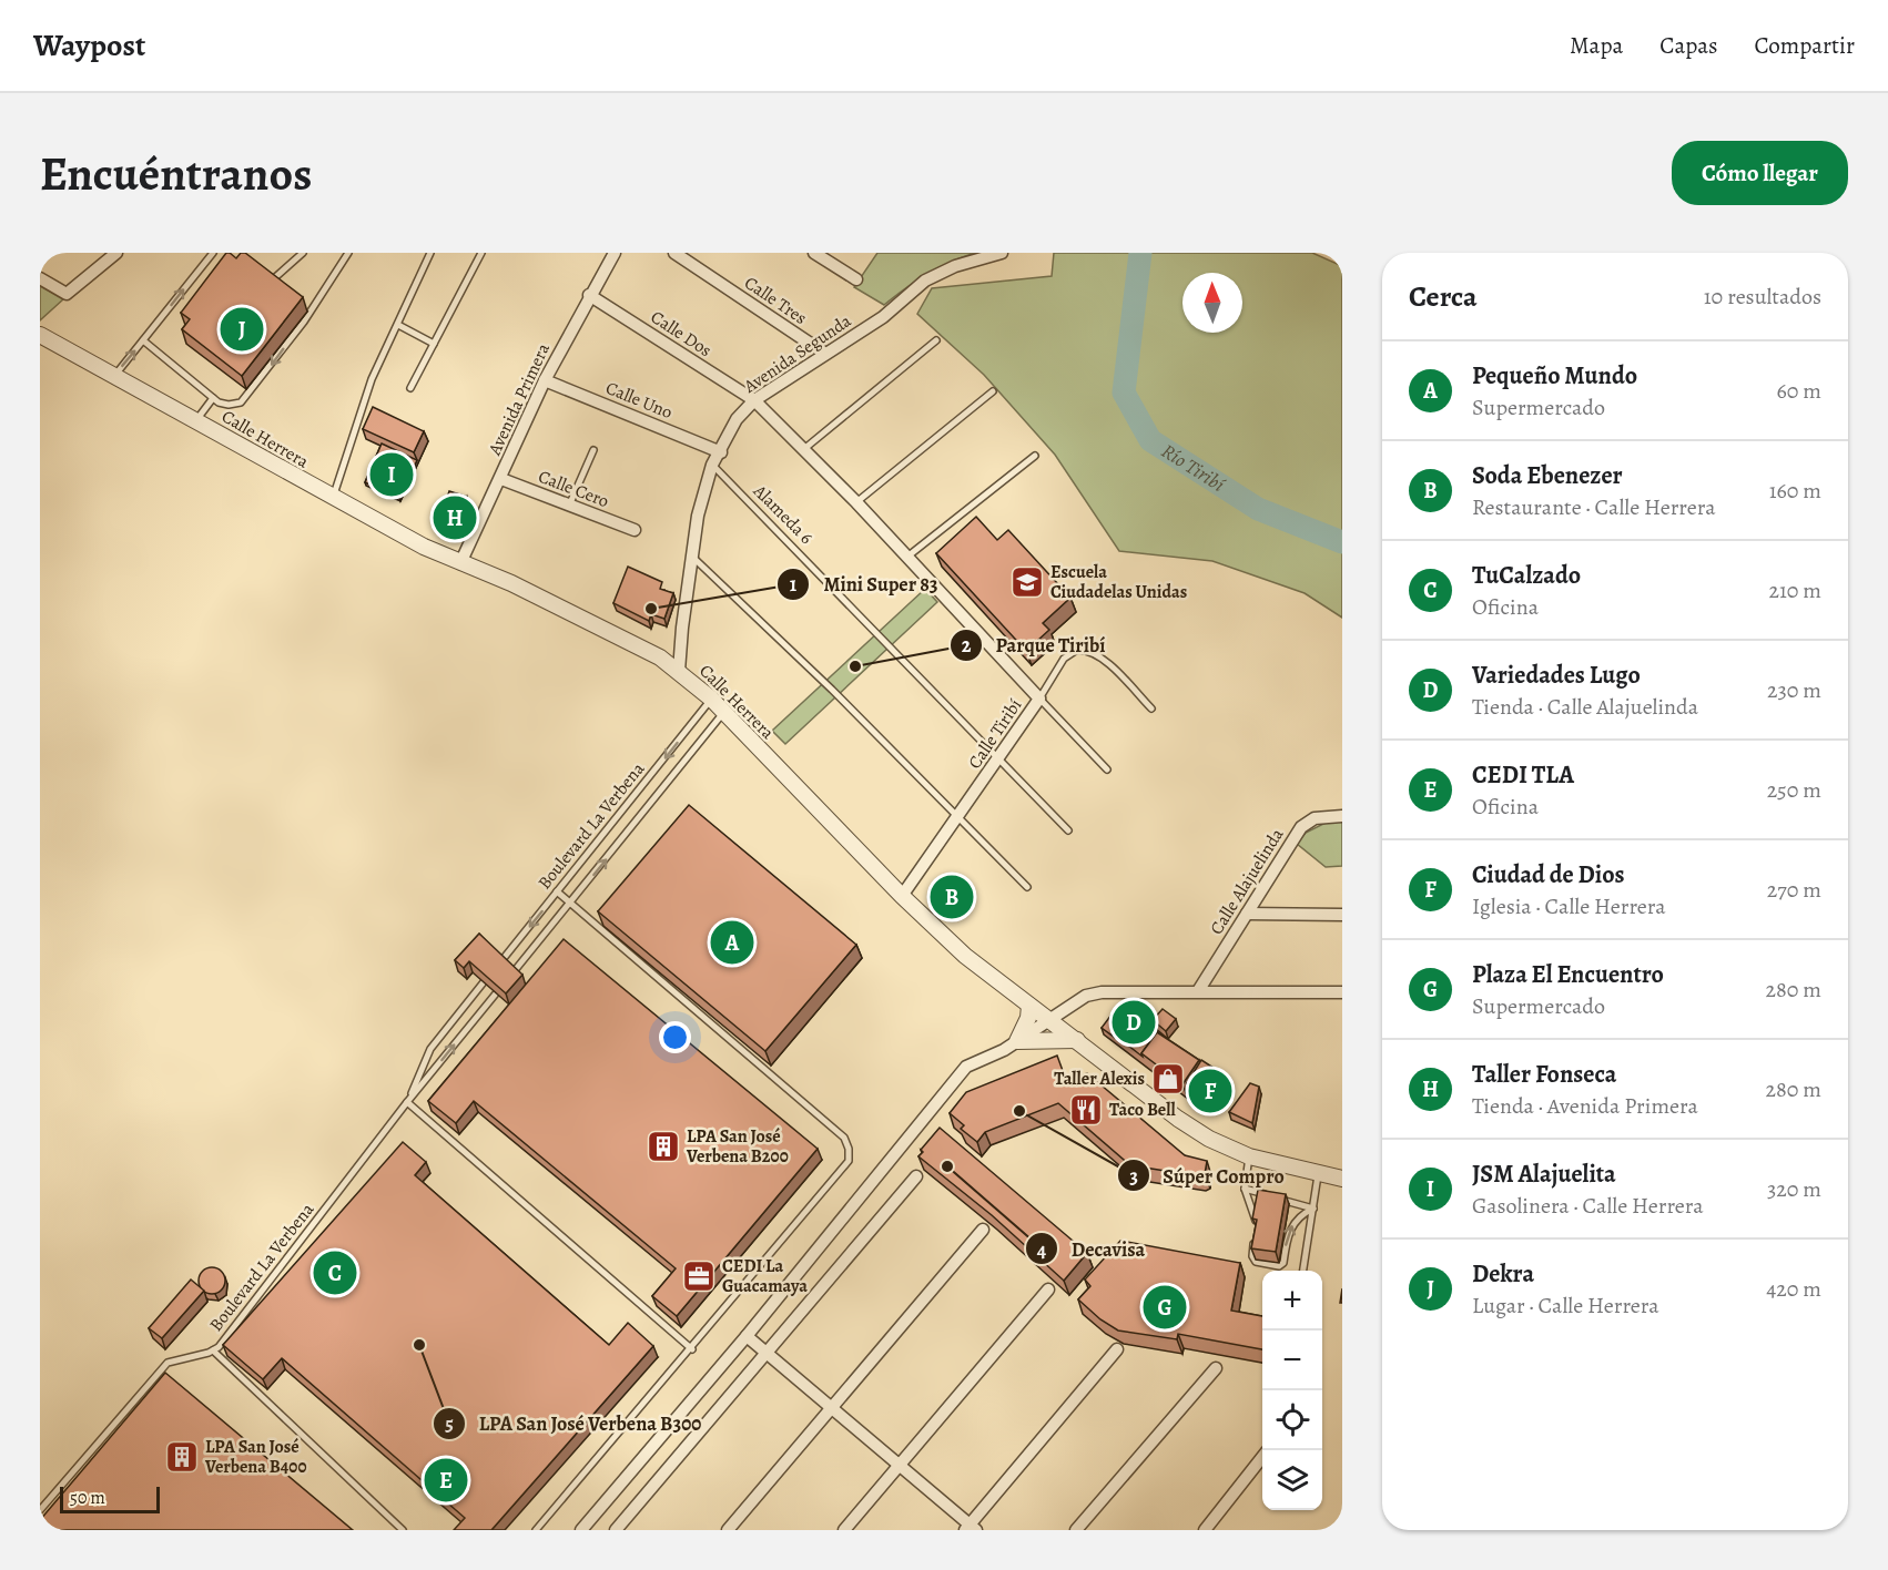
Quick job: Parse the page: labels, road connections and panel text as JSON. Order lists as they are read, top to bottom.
{
  "streets": {
    "street": [
      "Calle Tres",
      "Calle Dos",
      "Avenida Segunda",
      "Avenida Primera",
      "Calle Uno",
      "Calle Herrera",
      "Calle Cero",
      "Calle Tiribí",
      "Calle Alajuelinda"
    ],
    "lane": ["Alameda 6", "Boulevard La Verbena"]
  },
  "crossings": [
    ["Calle Tres", "Avenida Segunda"],
    ["Calle Dos", "Avenida Segunda"],
    ["Calle Dos", "Avenida Primera"],
    ["Calle Dos", "Calle Tiribí"],
    ["Avenida Segunda", "Calle Uno"],
    ["Avenida Segunda", "Calle Herrera"],
    ["Avenida Segunda", "Alameda 6"],
    ["Avenida Segunda", "Calle Tiribí"],
    ["Avenida Primera", "Calle Uno"],
    ["Avenida Primera", "Calle Herrera"],
    ["Avenida Primera", "Calle Cero"],
    ["Calle Herrera", "Calle Tiribí"],
    ["Calle Herrera", "Boulevard La Verbena"],
    ["Alameda 6", "Calle Tiribí"]
  ],
  "water": ["Río Tiribí"],
  "places": {
    "school or university": ["Escuela Ciudadelas Unidas"],
    "other": [
      "Mini Super 83",
      "Parque Tiribí",
      "Súper Compro",
      "Decavisa",
      "LPA San José Verbena B300"
    ],
    "shop": ["Taller Alexis"],
    "restaurant": ["Taco Bell"],
    "building": ["LPA San José Verbena B200", "LPA San José Verbena B400"],
    "office": ["CEDI La Guacamaya"]
  },
  "scale_bar": "50 m",
  "north": "top",
  "page": {
    "header": "Waypost",
    "nav": ["Mapa", "Capas", "Compartir"],
    "buttons": "Cómo llegar",
    "title": "Encuéntranos",
    "heading": ["Cerca", "10 resultados"],
    "pins": [
      "J",
      "I",
      "H",
      "B",
      "A",
      "D",
      "F",
      "C",
      "G",
      "E"
    ],
    "list": [
      {
        "mark": "A",
        "name": "Pequeño Mundo",
        "note": "Supermercado",
        "value": "60 m"
      },
      {
        "mark": "B",
        "name": "Soda Ebenezer",
        "note": "Restaurante · Calle Herrera",
        "value": "160 m"
      },
      {
        "mark": "C",
        "name": "TuCalzado",
        "note": "Oficina",
        "value": "210 m"
      },
      {
        "mark": "D",
        "name": "Variedades Lugo",
        "note": "Tienda · Calle Alajuelinda",
        "value": "230 m"
      },
      {
        "mark": "E",
        "name": "CEDI TLA",
        "note": "Oficina",
        "value": "250 m"
      },
      {
        "mark": "F",
        "name": "Ciudad de Dios",
        "note": "Iglesia · Calle Herrera",
        "value": "270 m"
      },
      {
        "mark": "G",
        "name": "Plaza El Encuentro",
        "note": "Supermercado",
        "value": "280 m"
      },
      {
        "mark": "H",
        "name": "Taller Fonseca",
        "note": "Tienda · Avenida Primera",
        "value": "280 m"
      },
      {
        "mark": "I",
        "name": "JSM Alajuelita",
        "note": "Gasolinera · Calle Herrera",
        "value": "320 m"
      },
      {
        "mark": "J",
        "name": "Dekra",
        "note": "Lugar · Calle Herrera",
        "value": "420 m"
      }
    ],
    "map_buttons": ["+", "−"],
    "scale": "50 m"
  }
}
